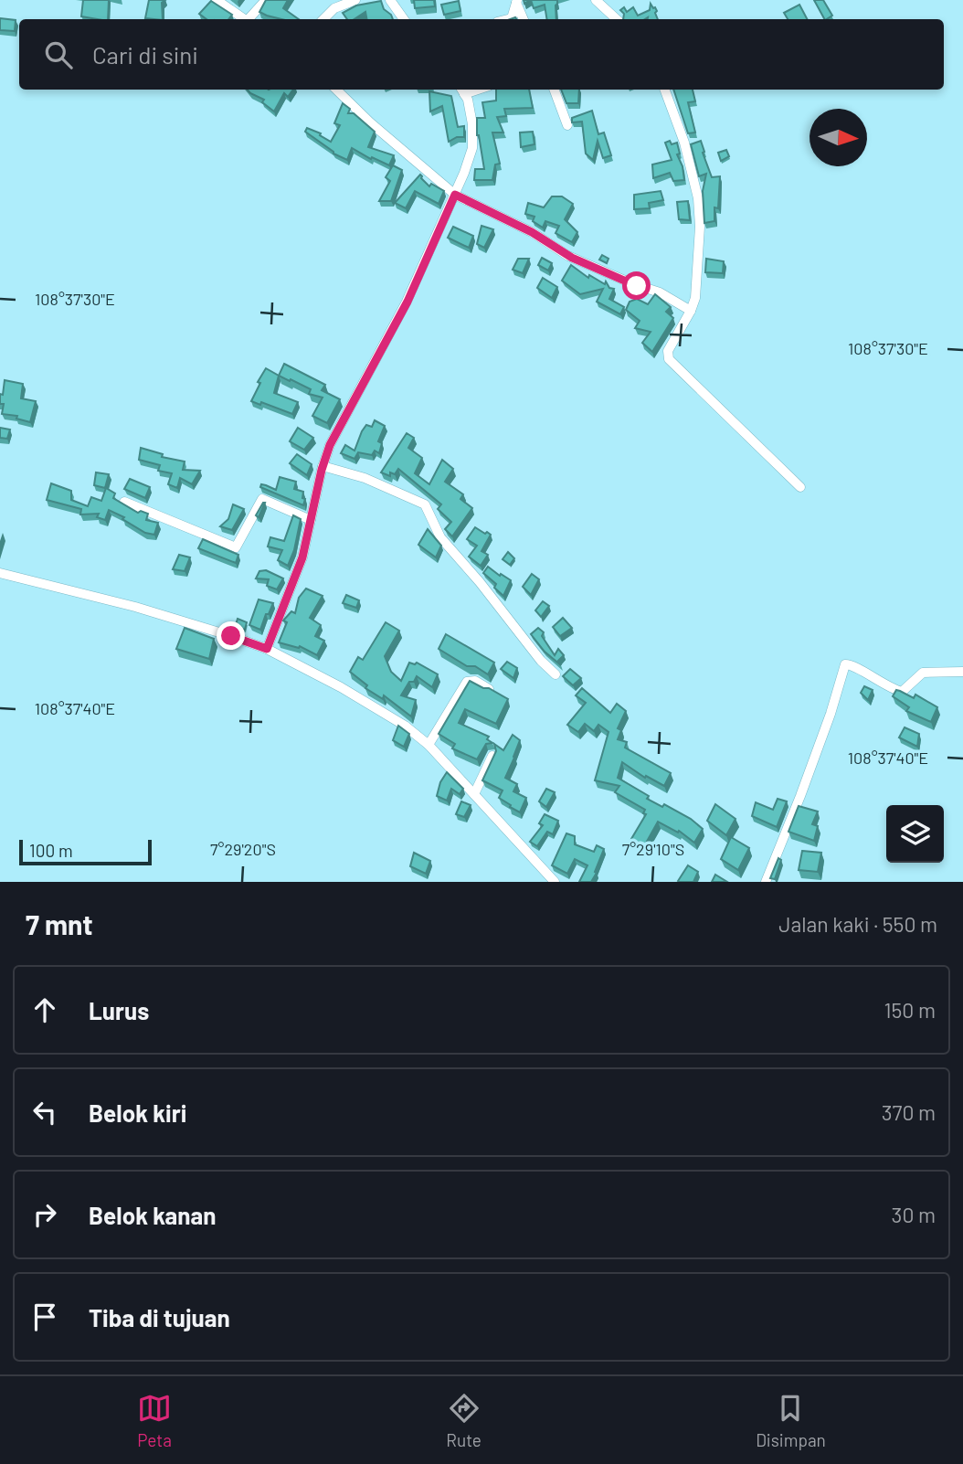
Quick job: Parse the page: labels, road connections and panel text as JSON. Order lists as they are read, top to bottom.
{
  "scale_bar": "100 m",
  "north": "right",
  "page": {
    "search": "Cari di sini",
    "scale": "100 m",
    "heading": ["7 mnt", "Jalan kaki · 550 m"],
    "list": [
      ["Lurus", "150 m"],
      ["Belok kiri", "370 m"],
      ["Belok kanan", "30 m"],
      "Tiba di tujuan"
    ],
    "nav": ["Peta", "Rute", "Disimpan"]
  },
  "coordinates": [
    "108°37'30\"E",
    "108°37'40\"E",
    "7°29'20\"S",
    "7°29'10\"S"
  ]
}
